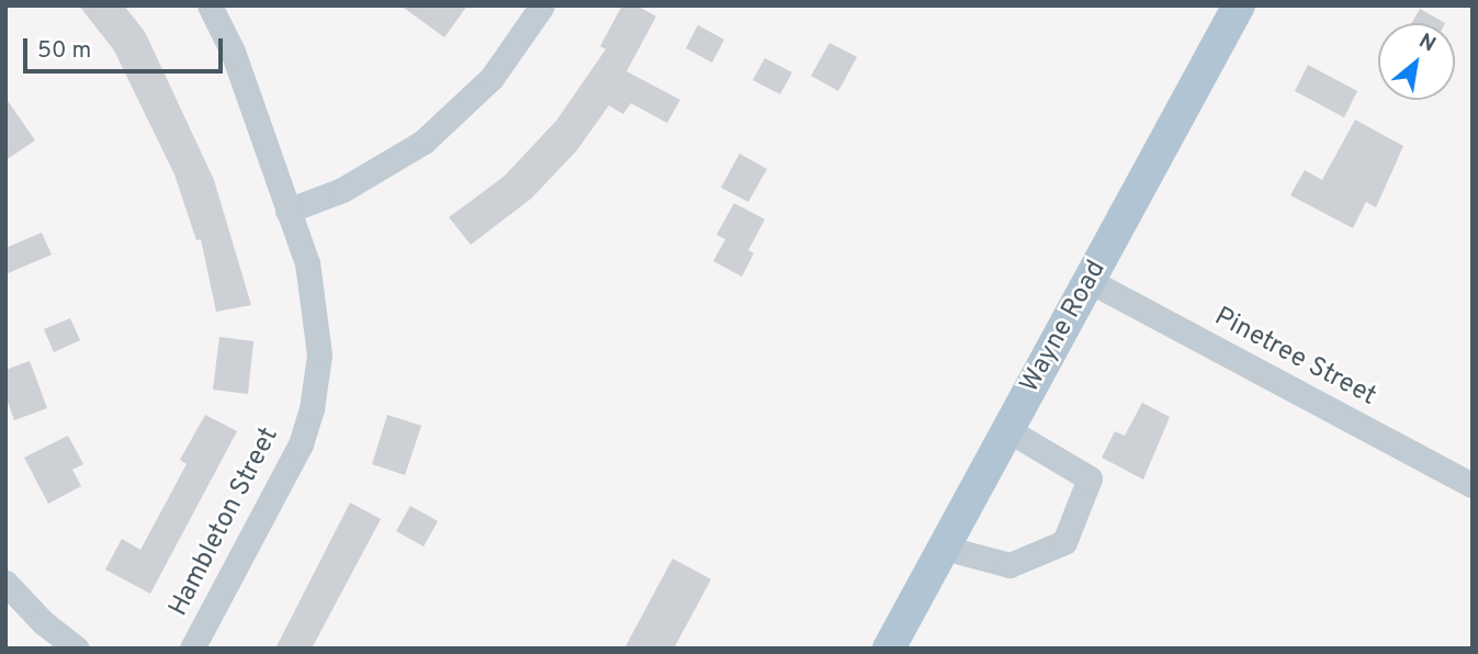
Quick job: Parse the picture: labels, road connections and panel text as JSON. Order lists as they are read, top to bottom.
{
  "streets": {
    "main road": ["Wayne Road"],
    "street": ["Pinetree Street", "Hambleton Street"]
  },
  "crossings": [
    ["Wayne Road", "Pinetree Street"]
  ],
  "scale_bar": "50 m",
  "north": "top right"
}
